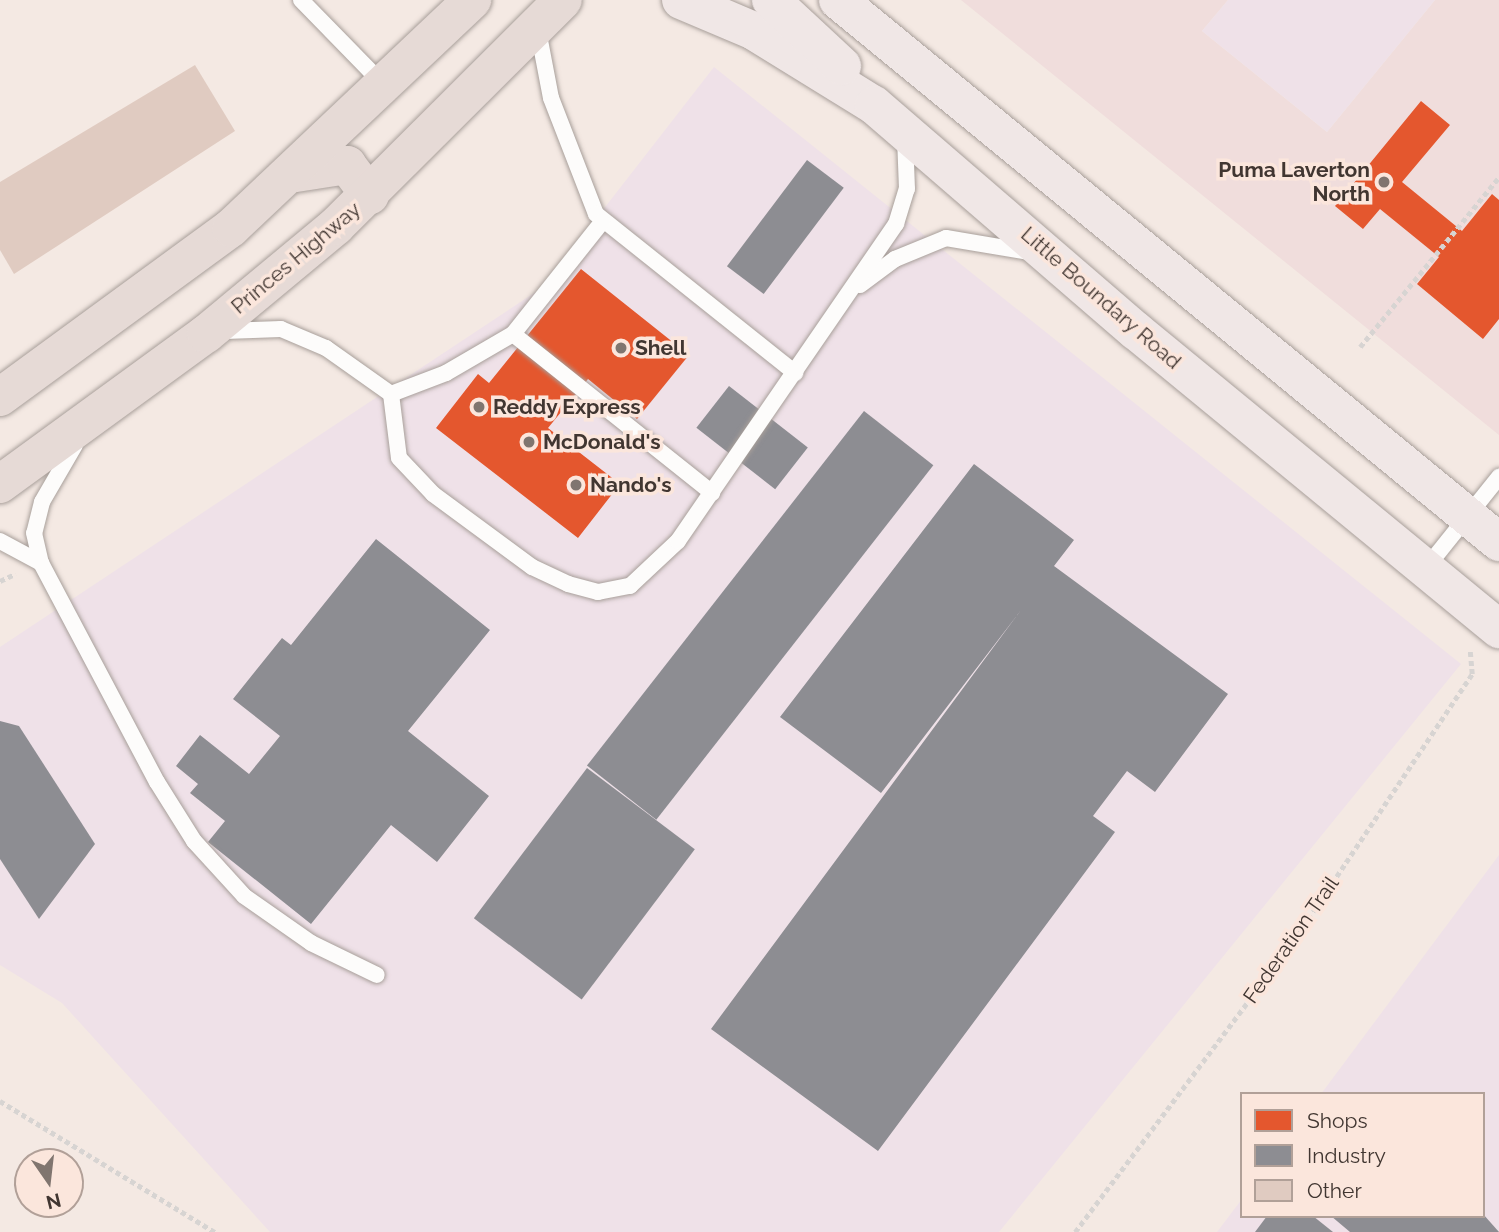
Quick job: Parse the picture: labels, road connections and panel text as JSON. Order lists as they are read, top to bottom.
{
  "streets": {
    "highway": ["Princes Highway"],
    "main road": ["Little Boundary Road"],
    "path": ["Federation Trail"]
  },
  "crossings": [
    ["Little Boundary Road", "Federation Trail"]
  ],
  "places": [
    "Puma Laverton North",
    "Shell",
    "Reddy Express",
    "McDonald's",
    "Nando's"
  ],
  "legend": ["Shops", "Industry", "Other"],
  "north": "bottom"
}
